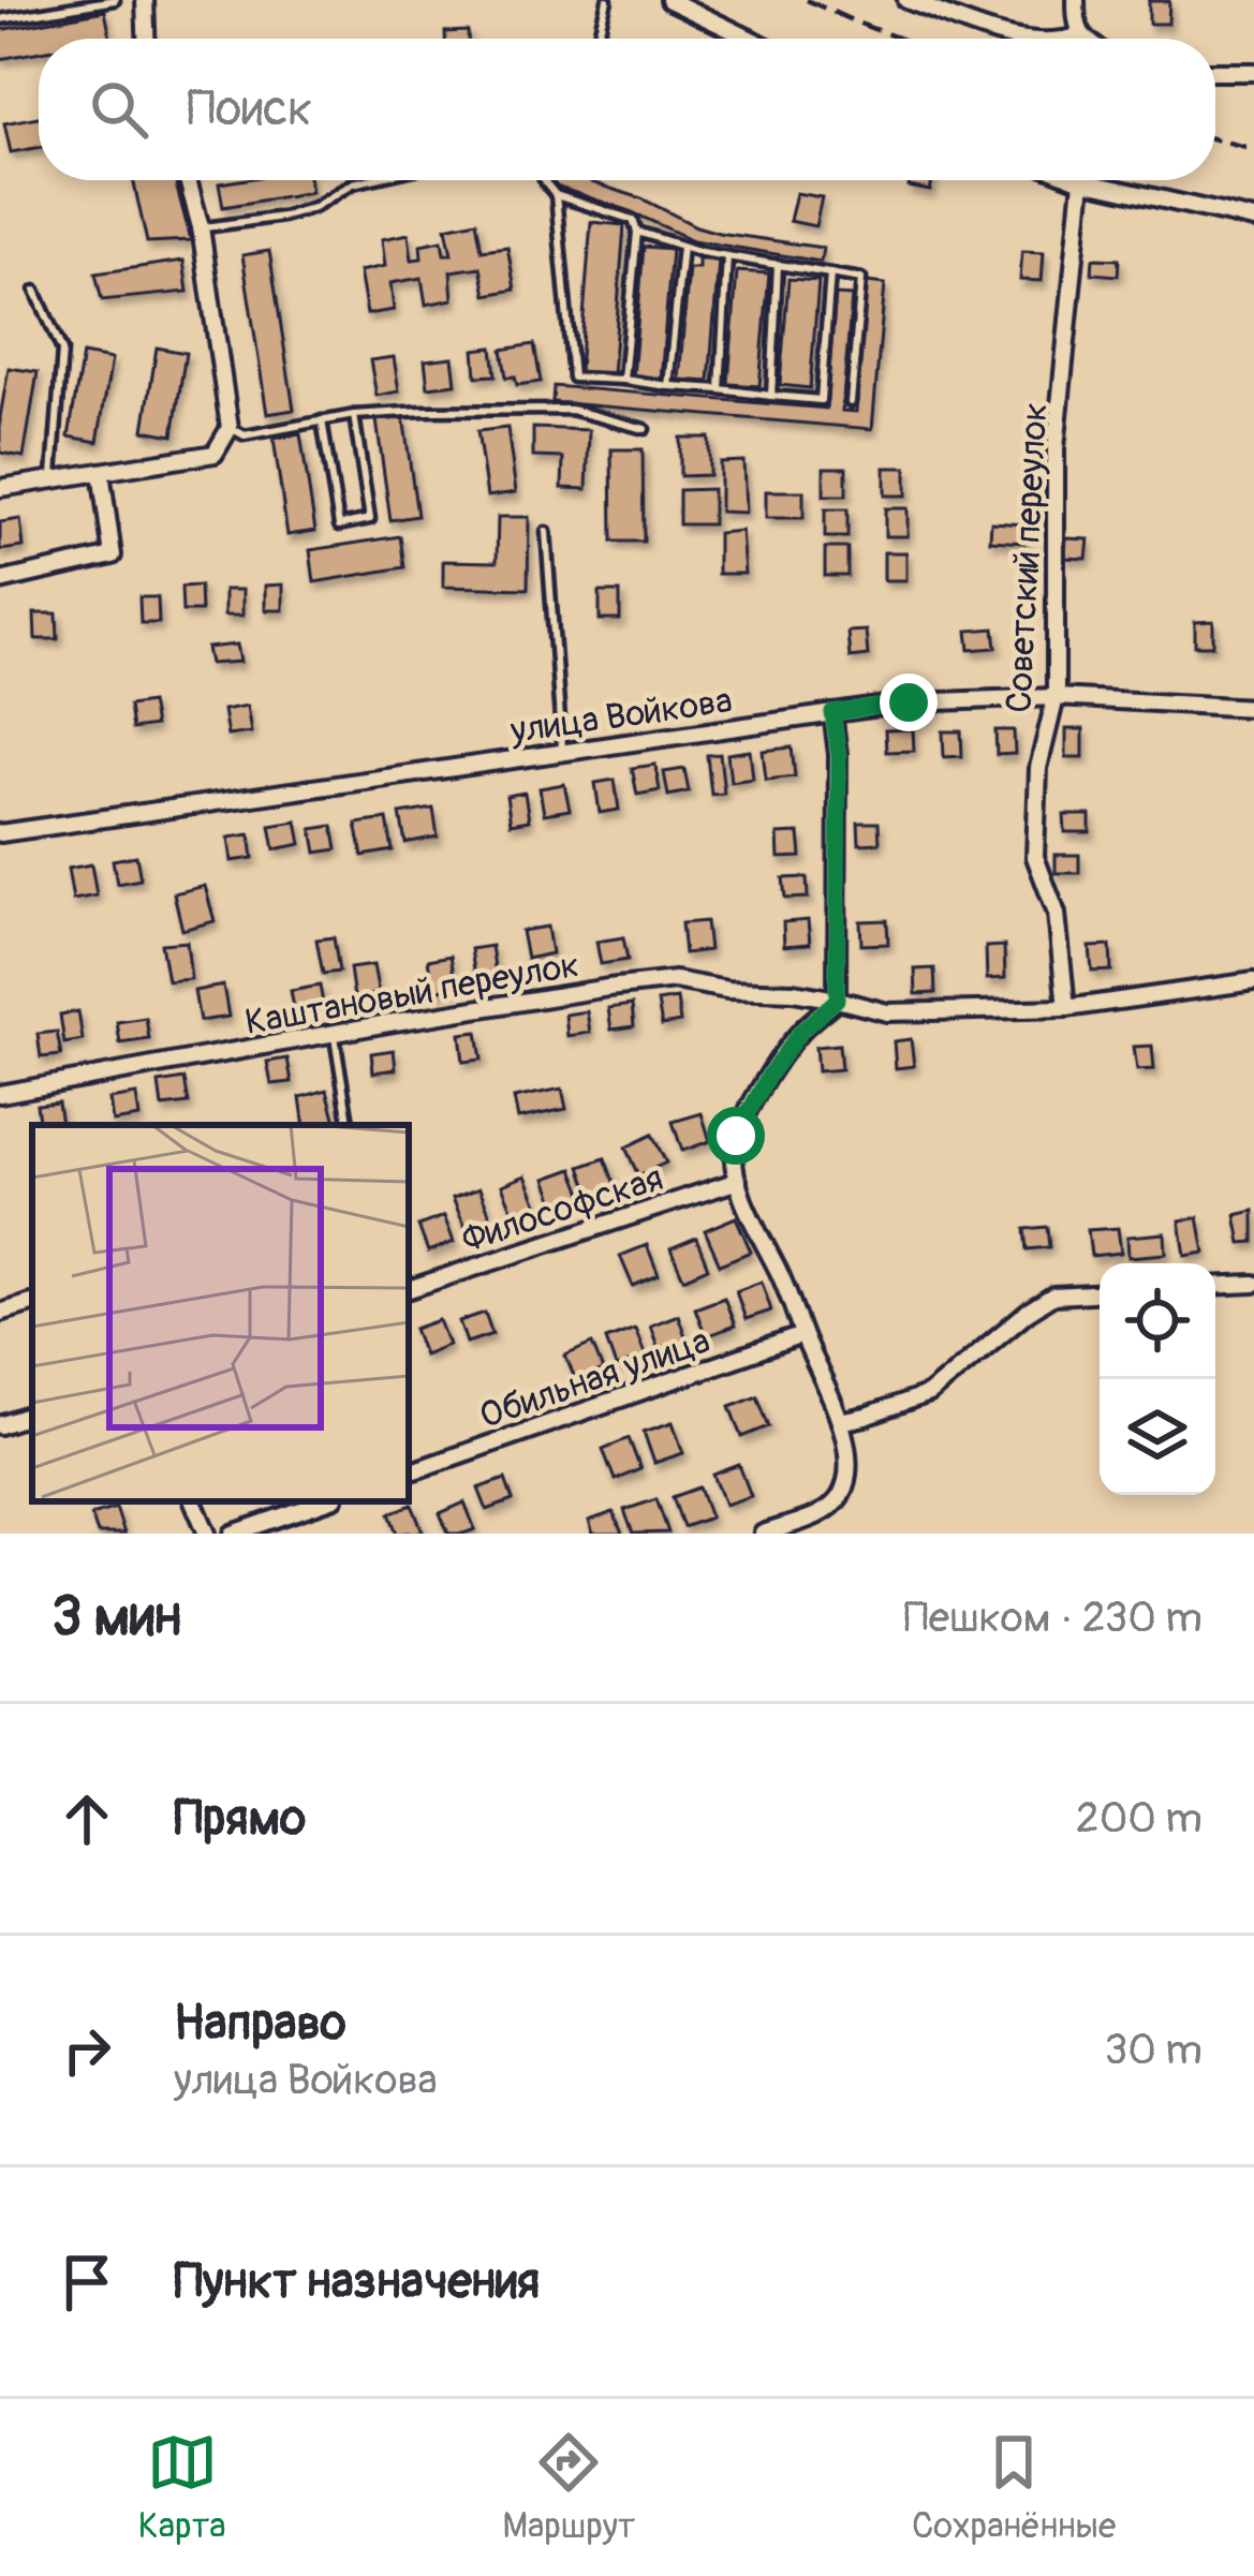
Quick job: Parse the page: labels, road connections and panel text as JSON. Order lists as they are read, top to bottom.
{
  "streets": {
    "street": [
      "Советский переулок",
      "улица Войкова",
      "Каштановый переулок",
      "Философская",
      "Обильная улица"
    ]
  },
  "crossings": [
    ["Советский переулок", "улица Войкова"],
    ["Советский переулок", "Каштановый переулок"]
  ],
  "page": {
    "search": "Поиск",
    "heading": ["3 мин", "Пешком · 230 m"],
    "list": [
      ["Прямо", "200 m"],
      ["Направо", "улица Войкова", "30 m"],
      "Пункт назначения"
    ],
    "nav": ["Карта", "Маршрут", "Сохранённые"]
  }
}
